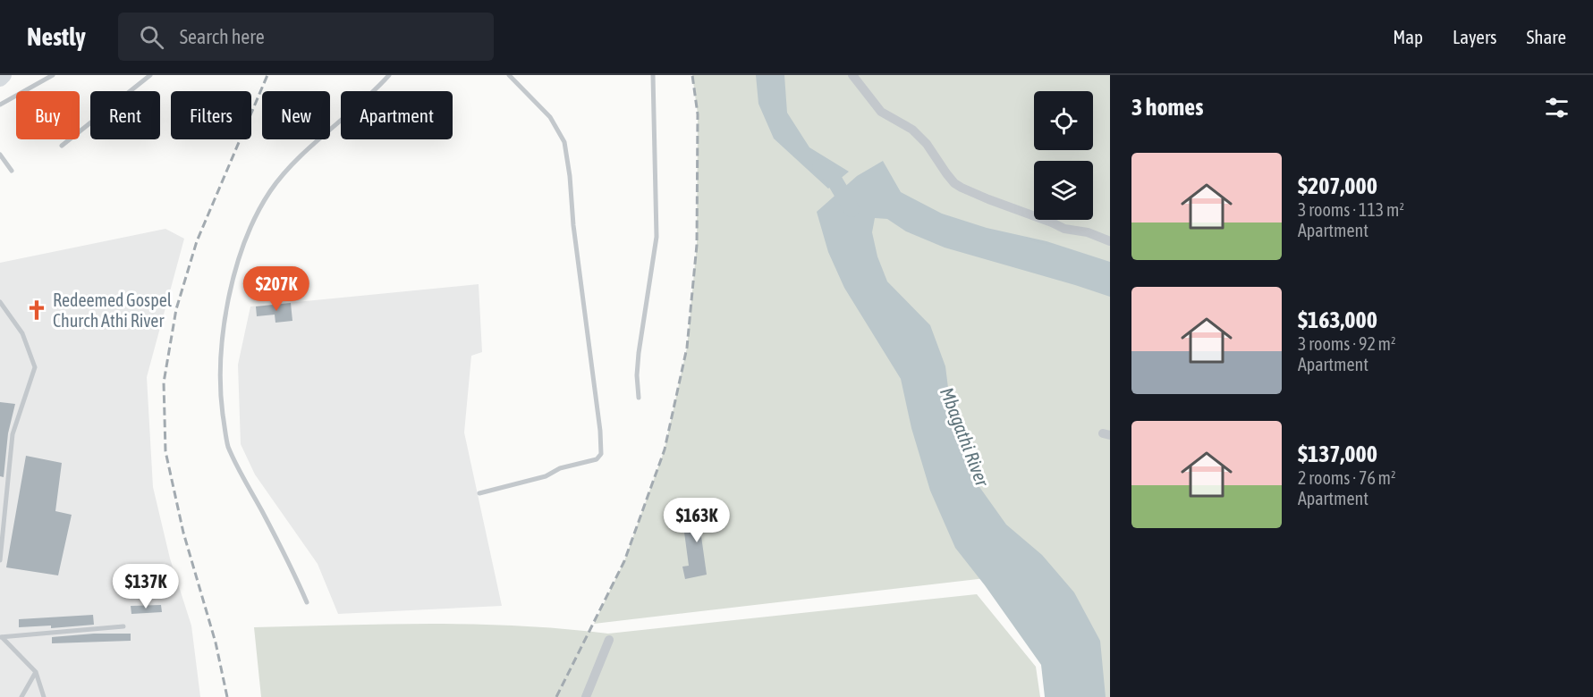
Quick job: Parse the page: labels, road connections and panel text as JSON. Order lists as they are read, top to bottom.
{
  "water": ["Mbagathi River"],
  "places": {
    "church": ["Redeemed Gospel Church Athi River"]
  },
  "page": {
    "header": "Nestly",
    "search": "Search here",
    "nav": ["Map", "Layers", "Share"],
    "heading": "3 homes",
    "chip": [
      "Buy",
      "Rent",
      "Filters",
      "New",
      "Apartment"
    ],
    "list": [
      {
        "name": "$207,000",
        "note": "3 rooms · 113 m² · Apartment"
      },
      {
        "name": "$163,000",
        "note": "3 rooms · 92 m² · Apartment"
      },
      {
        "name": "$137,000",
        "note": "2 rooms · 76 m² · Apartment"
      }
    ],
    "price": ["$207K", "$163K", "$137K"]
  }
}
